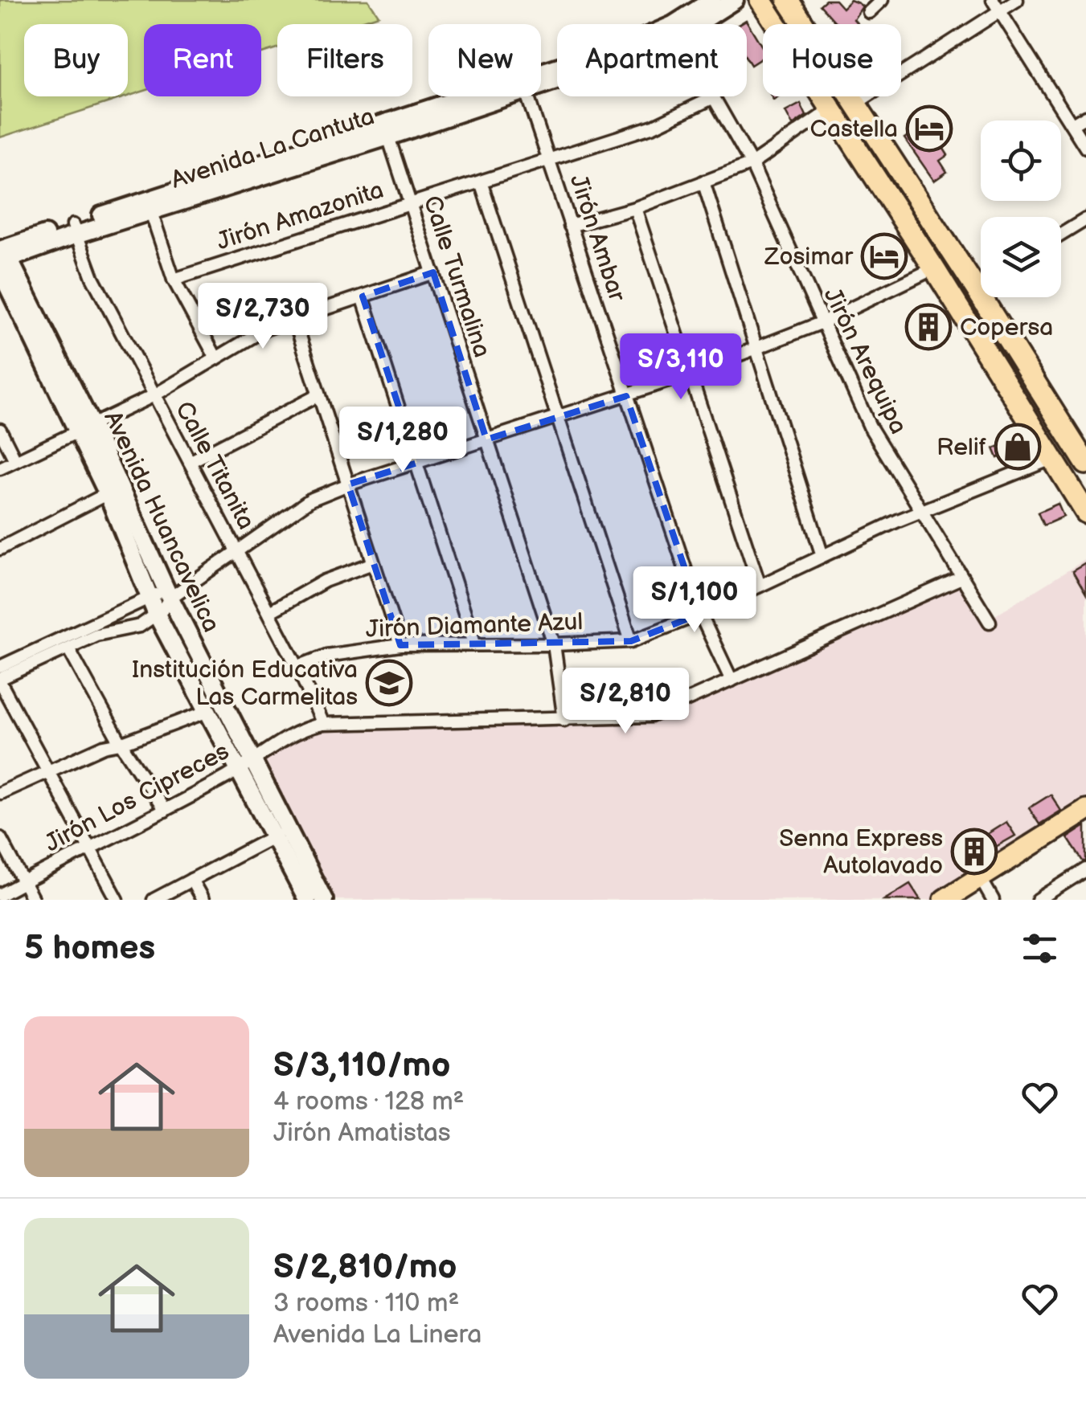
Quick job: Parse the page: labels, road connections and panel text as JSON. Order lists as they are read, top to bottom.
{
  "streets": {
    "main road": ["Avenida La Cantuta", "Avenida Huancavelica"],
    "street": [
      "Jirón Amazonita",
      "Jirón Ambar",
      "Calle Turmalina",
      "Jirón Arequipa",
      "Calle Titanita",
      "Jirón Diamante Azul",
      "Jirón Los Cipreces"
    ]
  },
  "crossings": [
    ["Avenida La Cantuta", "Calle Turmalina"],
    ["Avenida La Cantuta", "Calle Titanita"],
    ["Avenida La Cantuta", "Avenida Huancavelica"],
    ["Jirón Amazonita", "Jirón Ambar"],
    ["Jirón Amazonita", "Calle Turmalina"],
    ["Jirón Amazonita", "Jirón Arequipa"],
    ["Jirón Ambar", "Jirón Diamante Azul"],
    ["Jirón Ambar", "Jirón Los Cipreces"],
    ["Calle Turmalina", "Jirón Diamante Azul"],
    ["Calle Turmalina", "Jirón Los Cipreces"],
    ["Jirón Arequipa", "Jirón Diamante Azul"],
    ["Jirón Arequipa", "Jirón Los Cipreces"],
    ["Calle Titanita", "Jirón Diamante Azul"],
    ["Calle Titanita", "Jirón Los Cipreces"],
    ["Avenida Huancavelica", "Jirón Los Cipreces"]
  ],
  "places": {
    "hotel": ["Castella", "Zosimar"],
    "building": ["Copersa", "Senna Express Autolavado"],
    "shop": ["Relif"],
    "school or university": ["Institución Educativa Las Carmelitas"]
  },
  "page": {
    "chip": [
      "Buy",
      "Rent",
      "Filters",
      "New",
      "Apartment",
      "House"
    ],
    "price": [
      "S/2,730",
      "S/3,110",
      "S/1,280",
      "S/1,100",
      "S/2,810"
    ],
    "heading": "5 homes",
    "list": [
      {
        "name": "S/3,110/mo",
        "note": "4 rooms · 128 m² · Jirón Amatistas"
      },
      {
        "name": "S/2,810/mo",
        "note": "3 rooms · 110 m² · Avenida La Linera"
      }
    ]
  }
}
